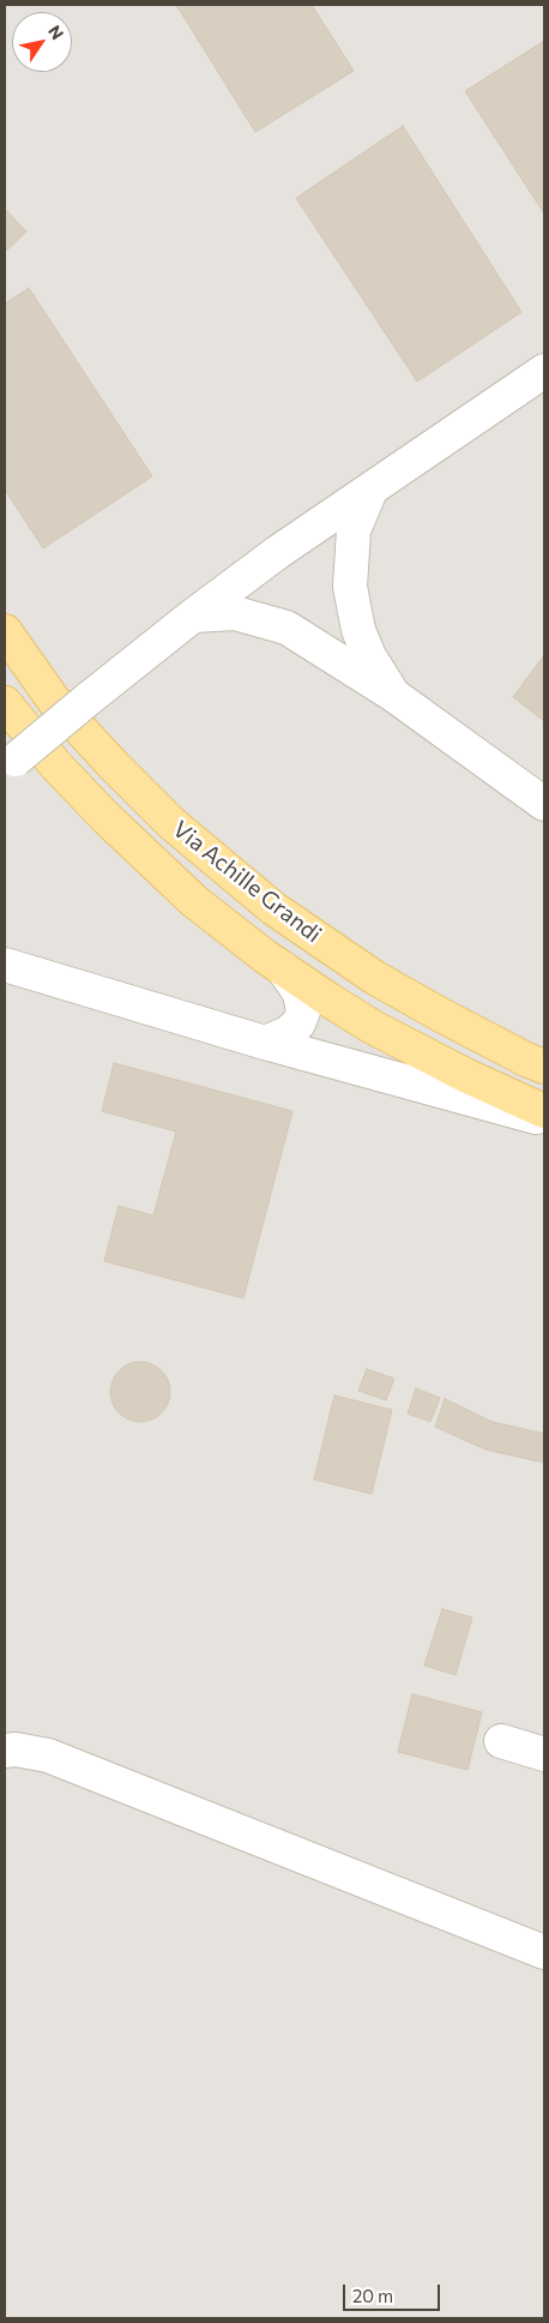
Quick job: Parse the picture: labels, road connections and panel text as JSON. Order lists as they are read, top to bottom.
{
  "streets": {
    "main road": ["Via Achille Grandi"]
  },
  "scale_bar": "20 m",
  "north": "top right"
}
